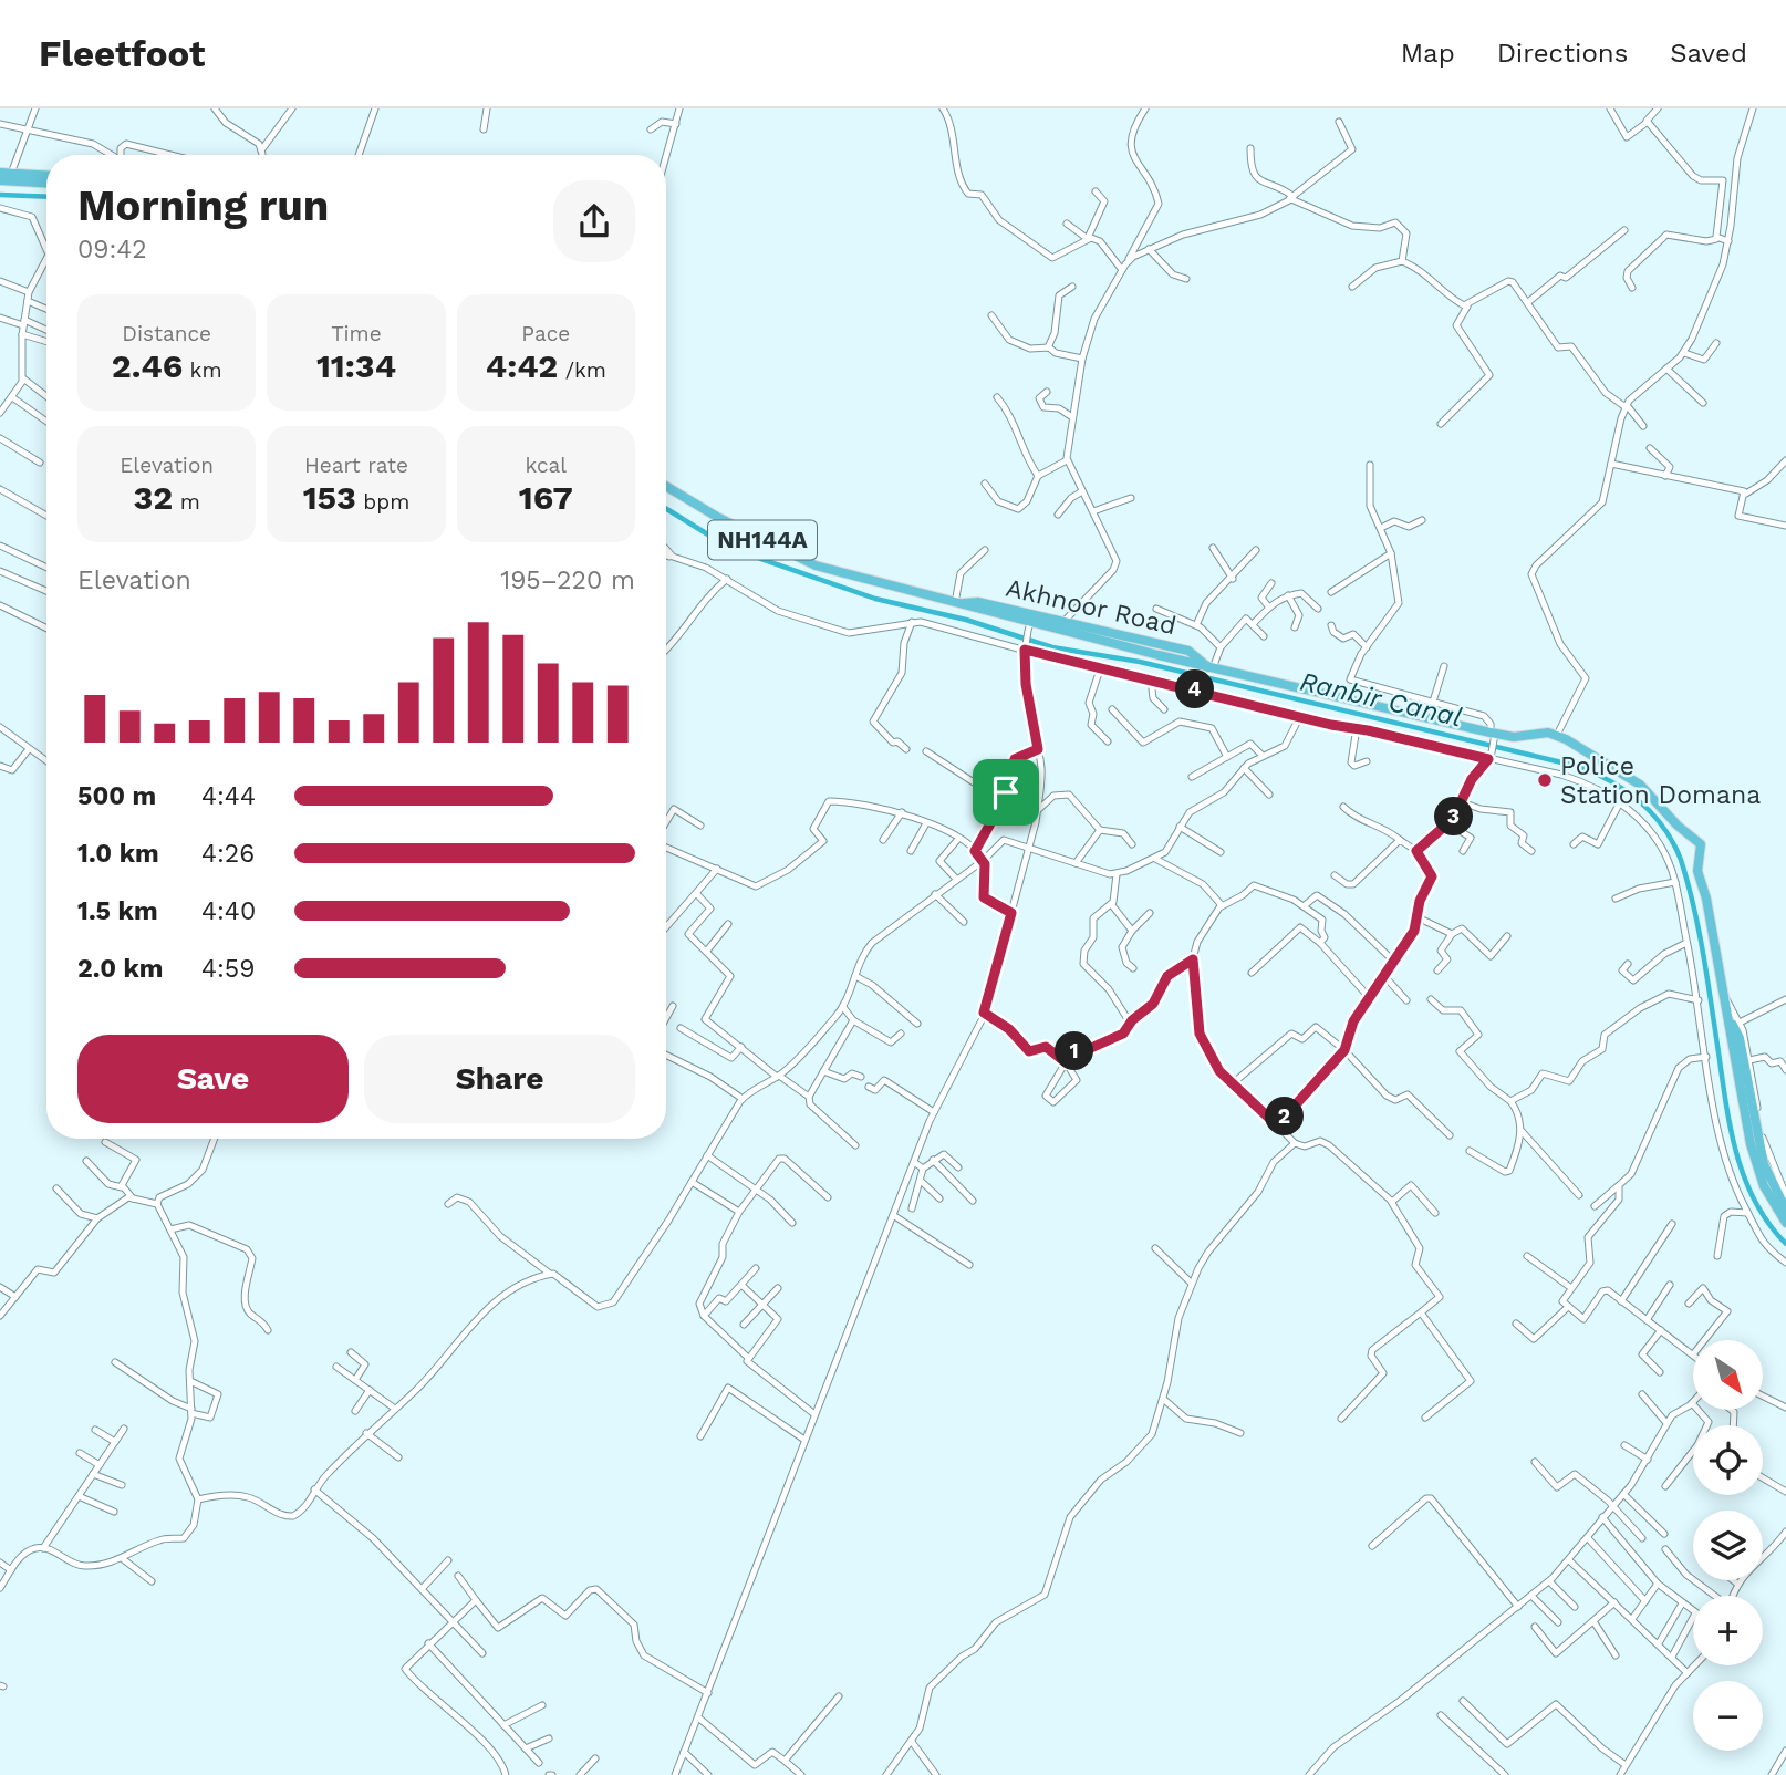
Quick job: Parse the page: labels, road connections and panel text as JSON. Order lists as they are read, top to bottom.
{
  "streets": {
    "highway": ["NH144A", "Akhnoor Road"]
  },
  "water": ["Ranbir Canal"],
  "places": ["Police Station Domana"],
  "north": "bottom right",
  "page": {
    "header": "Fleetfoot",
    "nav": ["Map", "Directions", "Saved"],
    "heading": ["Morning run", "09:42"],
    "stats": [
      ["Distance", "2.46 km"],
      ["Time", "11:34"],
      ["Pace", "4:42 /km"],
      ["Elevation", "32 m"],
      ["Heart rate", "153 bpm"],
      ["kcal", "167"]
    ],
    "chart": ["Elevation", "195–220 m"],
    "pins": [
      "4",
      "3",
      "1",
      "2"
    ],
    "list": [
      {
        "name": "500 m",
        "note": "4:44"
      },
      {
        "name": "1.0 km",
        "note": "4:26"
      },
      {
        "name": "1.5 km",
        "note": "4:40"
      },
      {
        "name": "2.0 km",
        "note": "4:59"
      }
    ],
    "buttons": ["Save", "Share"],
    "map_buttons": ["+", "−"]
  }
}
